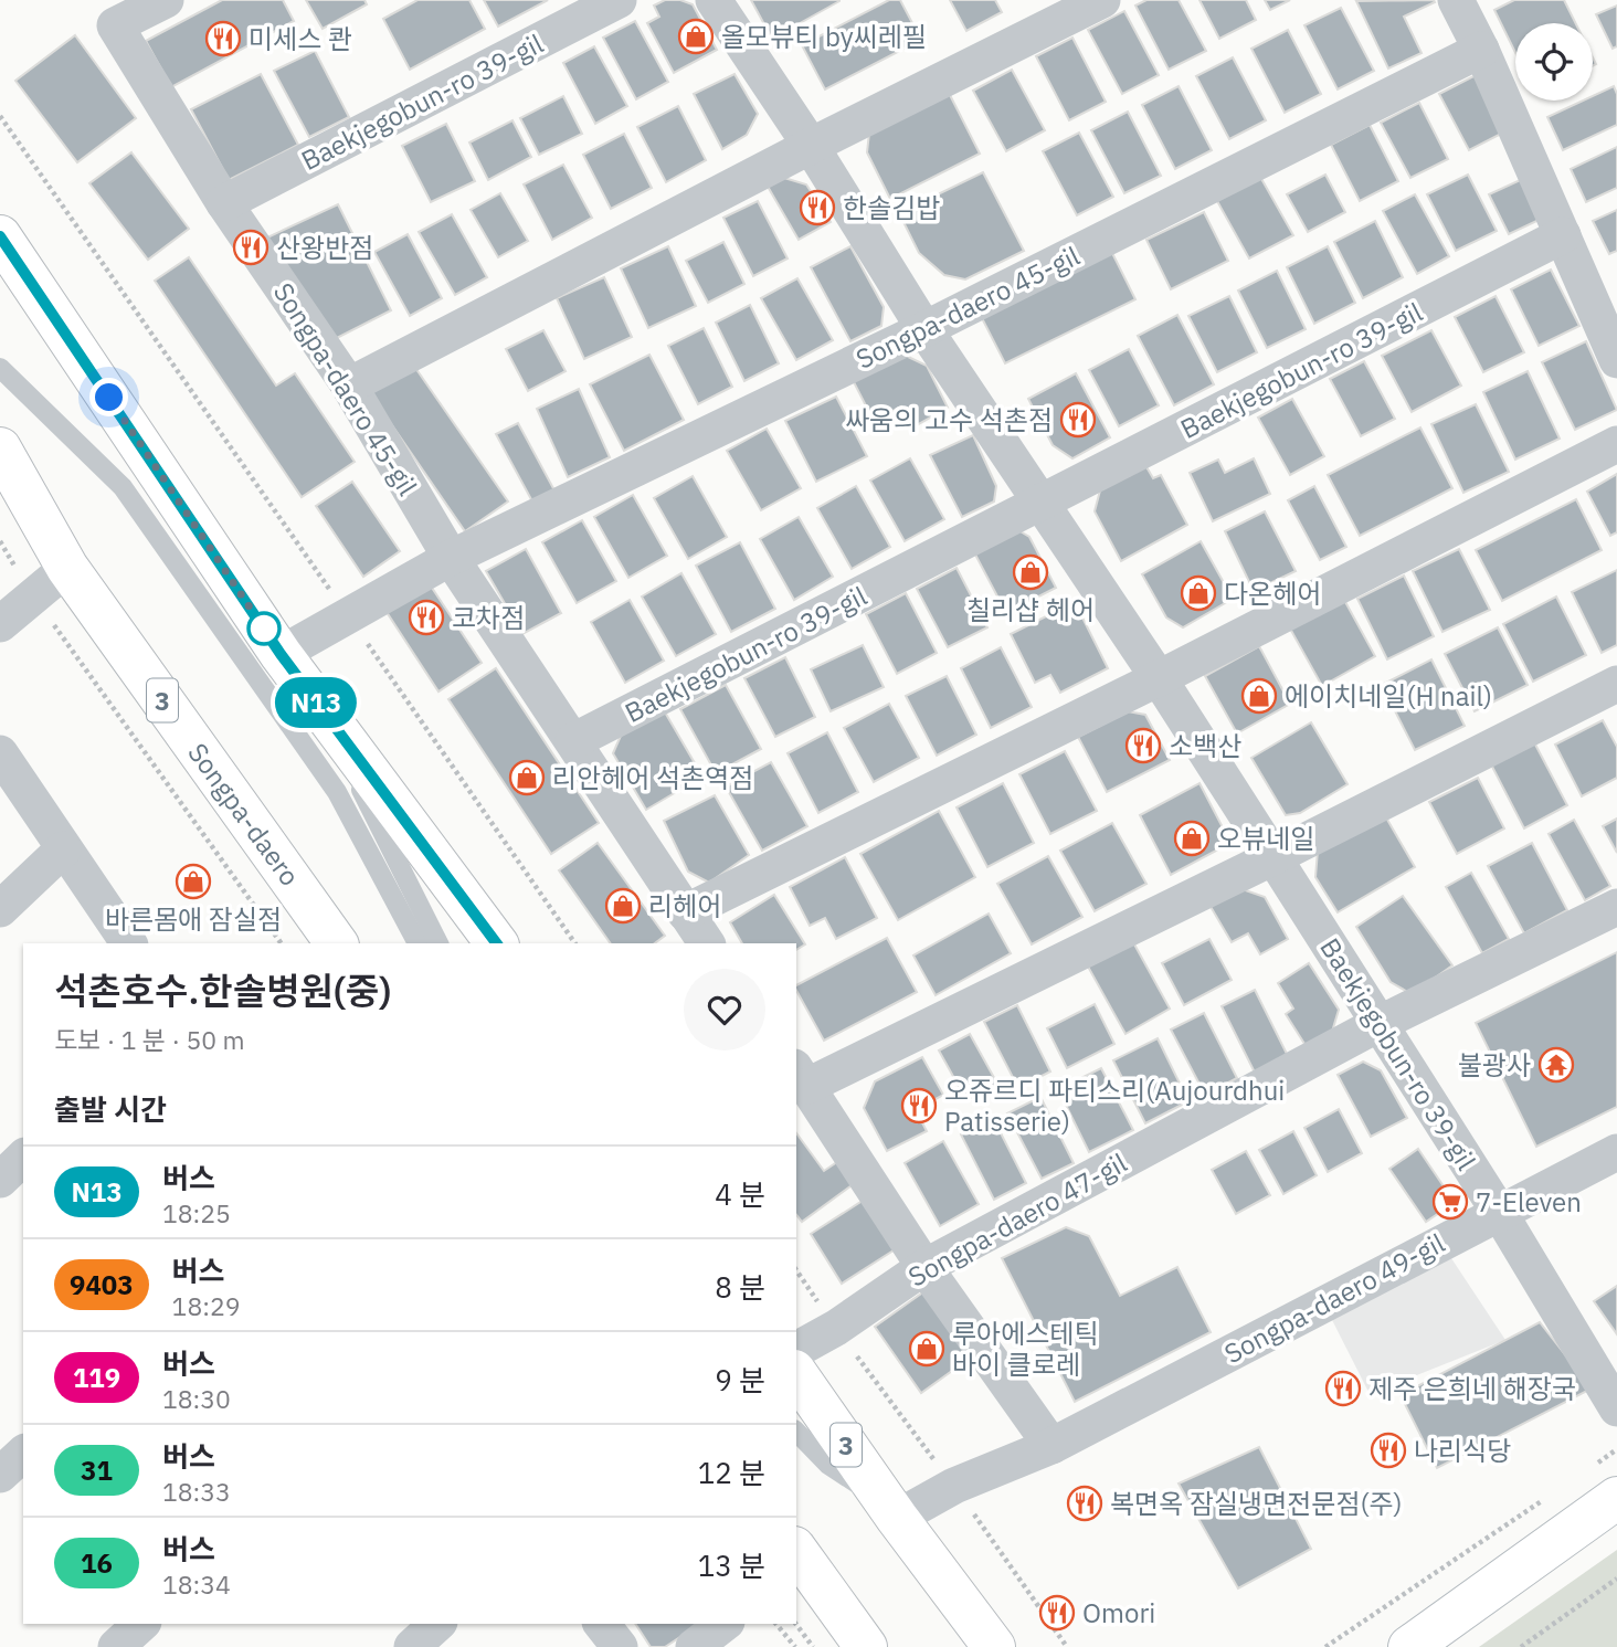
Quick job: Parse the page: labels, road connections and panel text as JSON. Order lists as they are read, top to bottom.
{
  "streets": {
    "main road": ["3", "Songpa-daero"],
    "street": [
      "Baekjegobun-ro 39-gil",
      "Songpa-daero 45-gil",
      "Songpa-daero 47-gil",
      "Songpa-daero 49-gil"
    ]
  },
  "crossings": [
    ["Baekjegobun-ro 39-gil", "Songpa-daero 45-gil"],
    ["Baekjegobun-ro 39-gil", "Songpa-daero 47-gil"],
    ["Baekjegobun-ro 39-gil", "Songpa-daero 49-gil"],
    ["3", "Songpa-daero 49-gil"]
  ],
  "places": {
    "shop": [
      "올모뷰티 by씨레필",
      "칠리샵 헤어",
      "다온헤어",
      "에이치네일(H nail)",
      "리안헤어 석촌역점",
      "오뷰네일",
      "바른몸애 잠실점",
      "리헤어",
      "루아에스테틱 바이 클로레"
    ],
    "restaurant": [
      "미세스 콴",
      "한솔김밥",
      "산왕반점",
      "싸움의 고수 석촌점",
      "코차점",
      "소백산",
      "오쥬르디 파티스리(Aujourdhui Patisserie)",
      "제주 은희네 해장국",
      "나리식당",
      "복면옥 잠실냉면전문점(주)",
      "Omori"
    ],
    "temple": ["불광사"],
    "supermarket": ["7-Eleven"]
  },
  "lines": ["bus line N13"],
  "page": {
    "on_map": "N13",
    "heading": [
      ["석촌호수.한솔병원(중)", "도보 · 1 분 · 50 m"],
      "출발 시간"
    ],
    "list": [
      {
        "mark": "N13",
        "name": "버스",
        "note": "18:25",
        "value": "4 분"
      },
      {
        "mark": "9403",
        "name": "버스",
        "note": "18:29",
        "value": "8 분"
      },
      {
        "mark": "119",
        "name": "버스",
        "note": "18:30",
        "value": "9 분"
      },
      {
        "mark": "31",
        "name": "버스",
        "note": "18:33",
        "value": "12 분"
      },
      {
        "mark": "16",
        "name": "버스",
        "note": "18:34",
        "value": "13 분"
      }
    ]
  }
}
